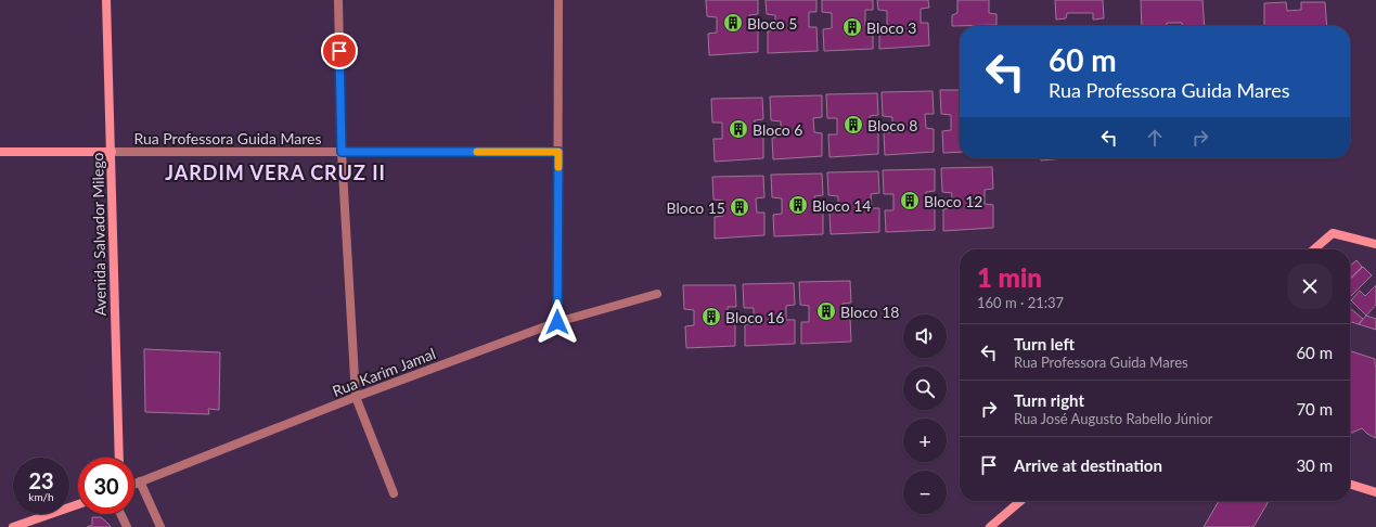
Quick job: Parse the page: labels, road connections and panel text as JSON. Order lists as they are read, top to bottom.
{
  "streets": {
    "main road": ["Rua Professora Guida Mares", "Avenida Salvador Milego"],
    "street": ["Rua Karim Jamal"]
  },
  "crossings": [
    ["Rua Professora Guida Mares", "Avenida Salvador Milego"]
  ],
  "districts": ["JARDIM VERA CRUZ II"],
  "places": {
    "building": [
      "Bloco 5",
      "Bloco 3",
      "Bloco 8",
      "Bloco 6",
      "Bloco 12",
      "Bloco 14",
      "Bloco 15",
      "Bloco 18",
      "Bloco 16"
    ]
  },
  "page": {
    "turn": ["60 m", "Rua Professora Guida Mares"],
    "heading": ["1 min", "160 m · 21:37"],
    "map_buttons": ["+", "−"],
    "list": [
      {
        "name": "Turn left",
        "note": "Rua Professora Guida Mares",
        "value": "60 m"
      },
      {
        "name": "Turn right",
        "note": "Rua José Augusto Rabello Júnior",
        "value": "70 m"
      },
      {
        "name": "Arrive at destination",
        "value": "30 m"
      }
    ],
    "speed": "23 km/h",
    "limit": "30"
  }
}
